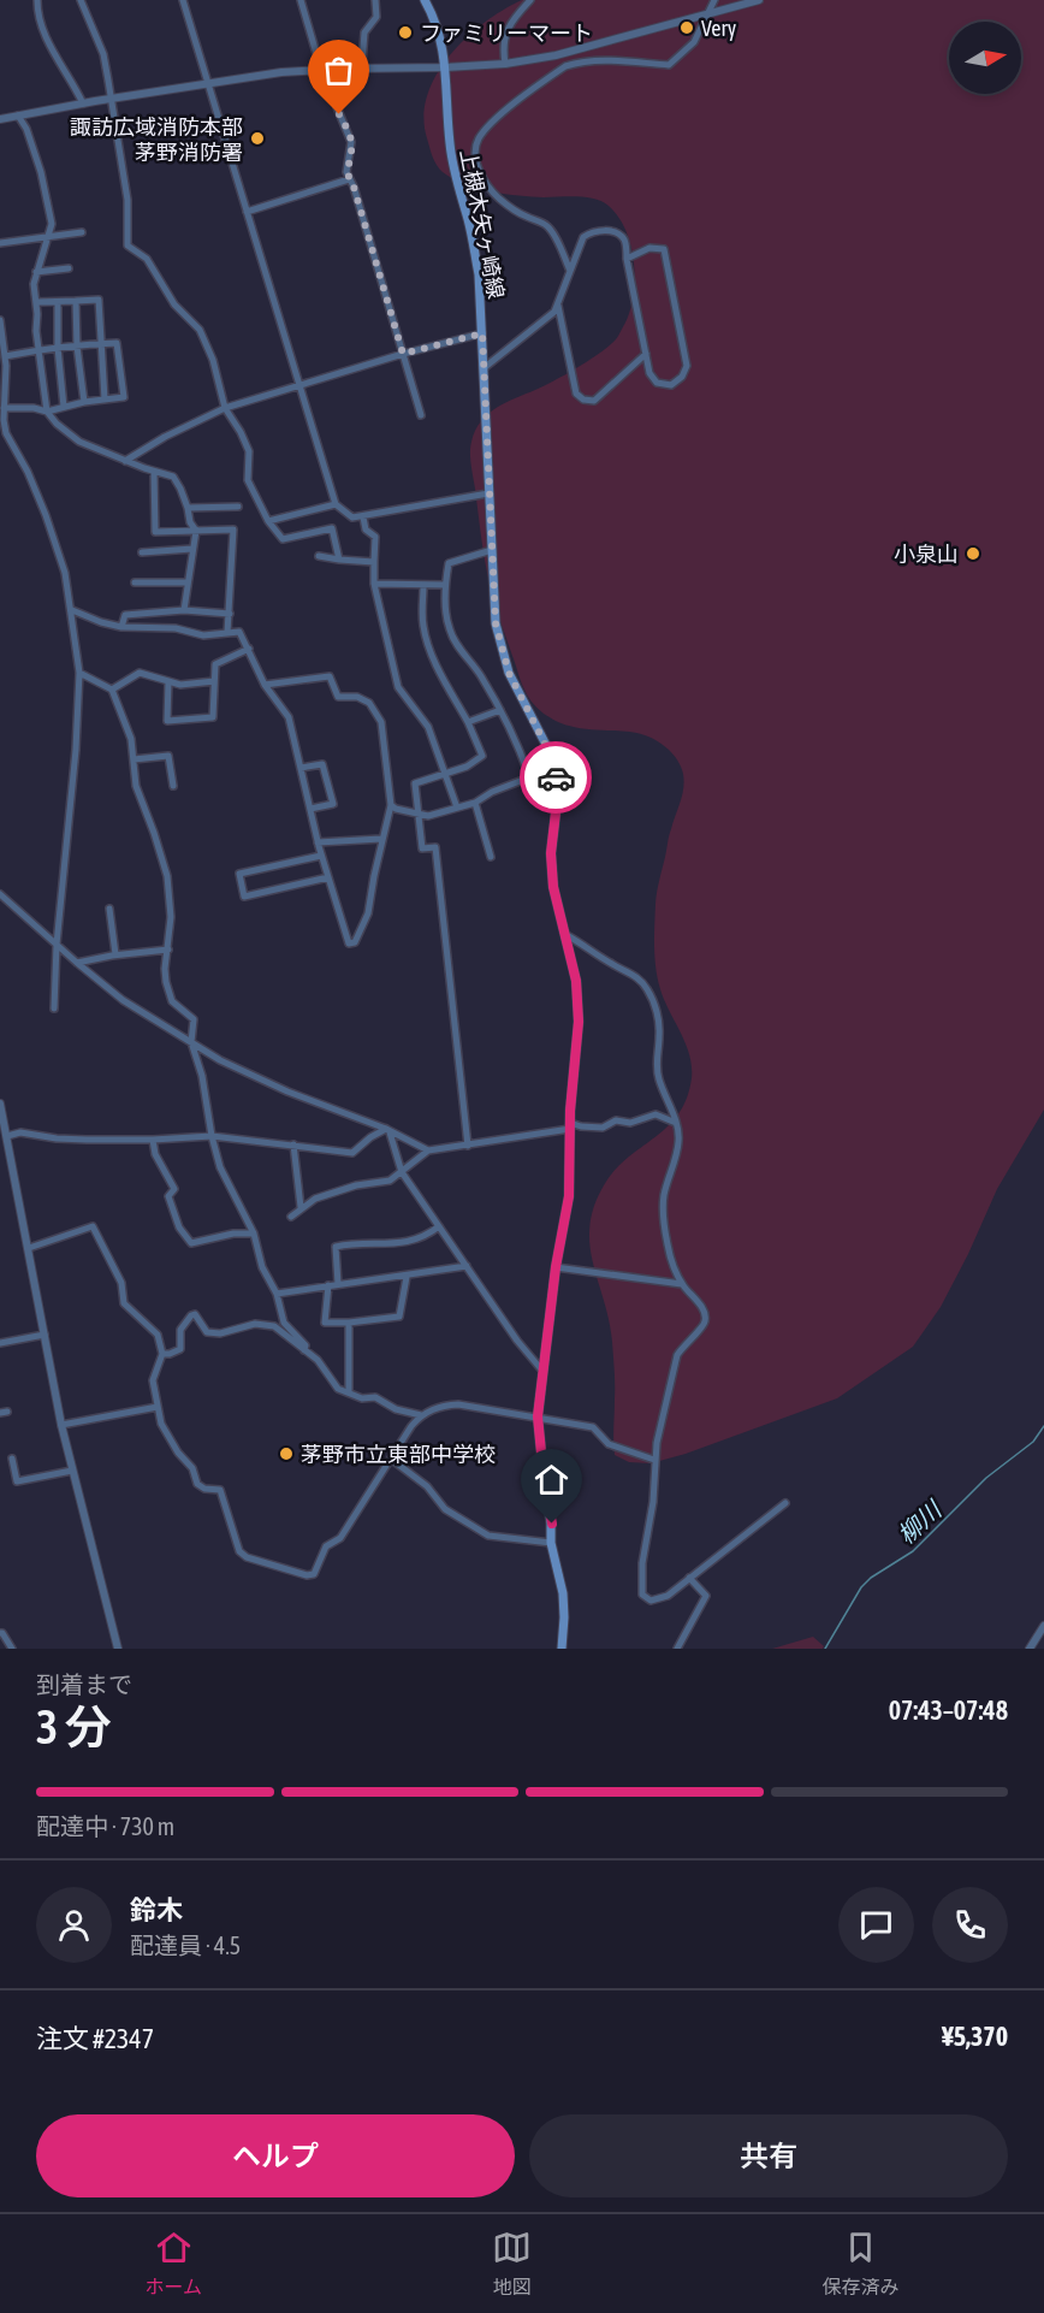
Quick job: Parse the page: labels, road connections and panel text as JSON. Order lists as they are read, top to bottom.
{
  "streets": {
    "main road": ["上槻木矢ヶ崎線"]
  },
  "water": ["柳川"],
  "places": [
    "Very",
    "ファミリーマート",
    "諏訪広域消防本部 茅野消防署",
    "小泉山",
    "茅野市立東部中学校"
  ],
  "north": "right",
  "page": {
    "heading": ["3 分", "到着まで", "07:43–07:48"],
    "panel": [
      "鈴木",
      "配達員 · 4.5",
      "注文 #2347",
      "¥5,370"
    ],
    "bar": "配達中 · 730 m",
    "buttons": ["ヘルプ", "共有"],
    "tabs": ["ホーム", "地図", "保存済み"]
  }
}
